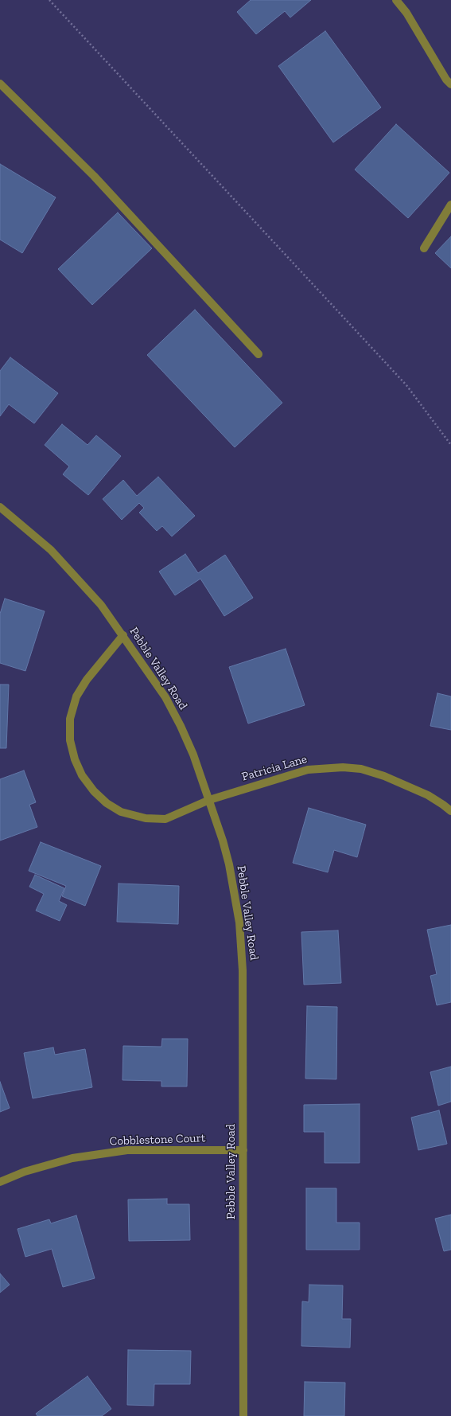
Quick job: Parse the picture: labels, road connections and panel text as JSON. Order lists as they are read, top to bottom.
{
  "streets": {
    "street": ["Pebble Valley Road", "Patricia Lane", "Cobblestone Court"]
  },
  "crossings": [
    ["Pebble Valley Road", "Patricia Lane"],
    ["Pebble Valley Road", "Cobblestone Court"]
  ]
}
